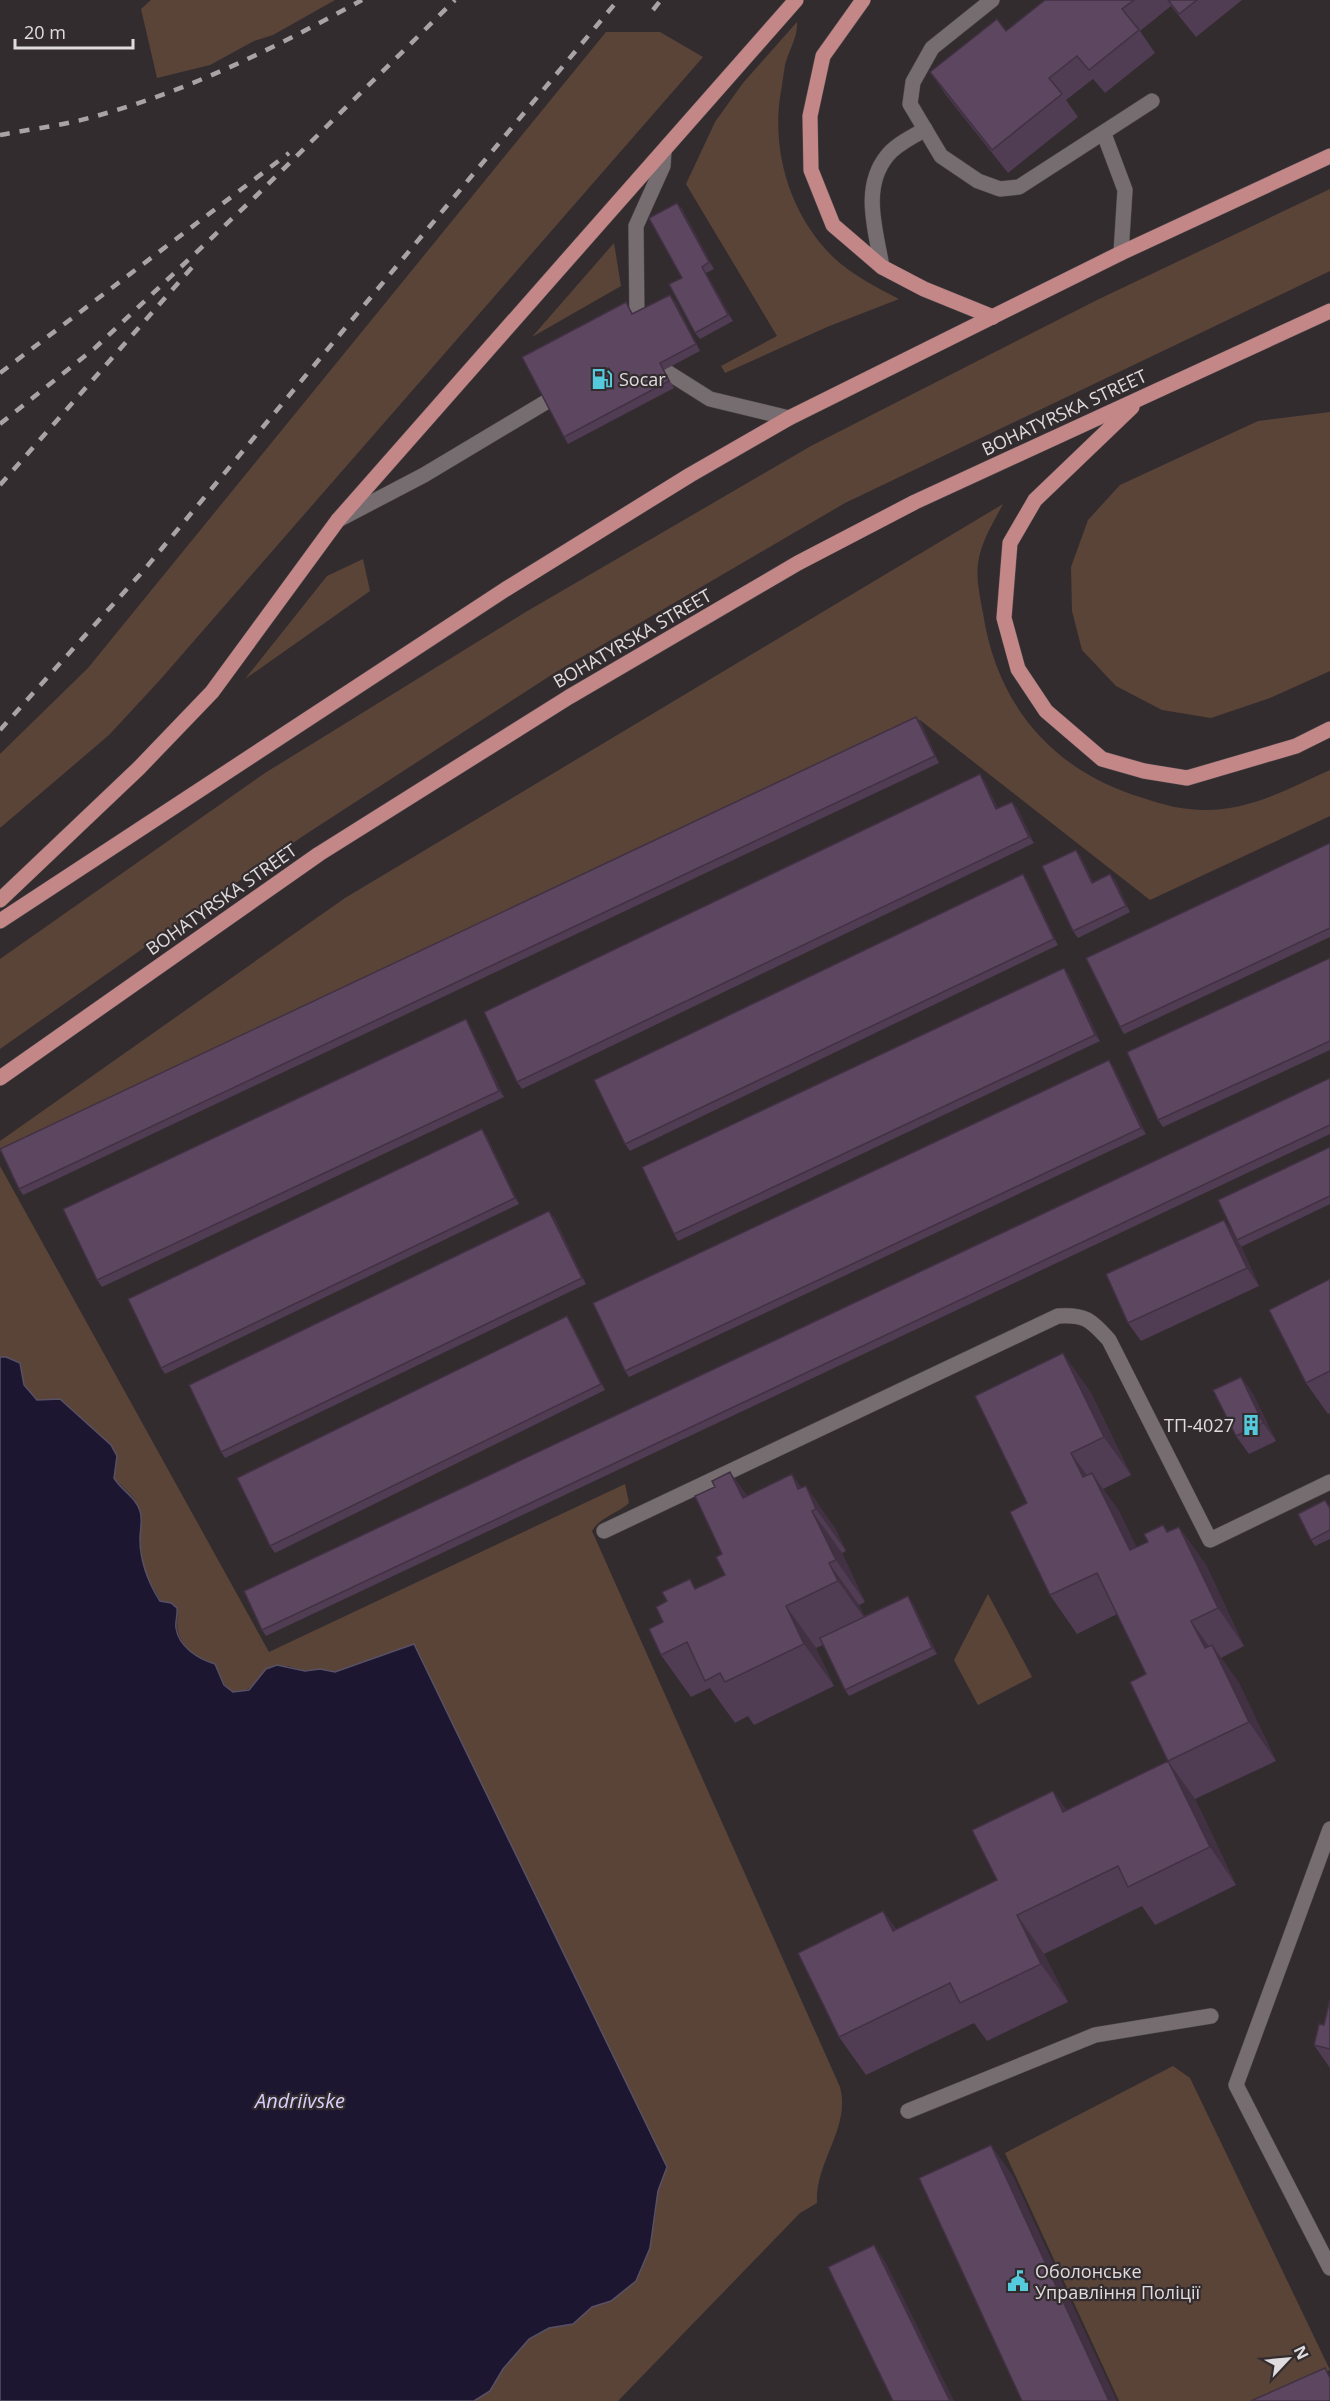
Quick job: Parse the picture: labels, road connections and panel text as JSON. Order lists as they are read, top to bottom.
{
  "streets": {
    "main road": ["BOHATYRSKA STREET"]
  },
  "water": ["Andriivske"],
  "places": {
    "fuel station": ["Socar"],
    "building": ["ТП-4027"],
    "public building": ["Оболонське Управління Поліції"]
  },
  "scale_bar": "20 m",
  "north": "top right"
}
